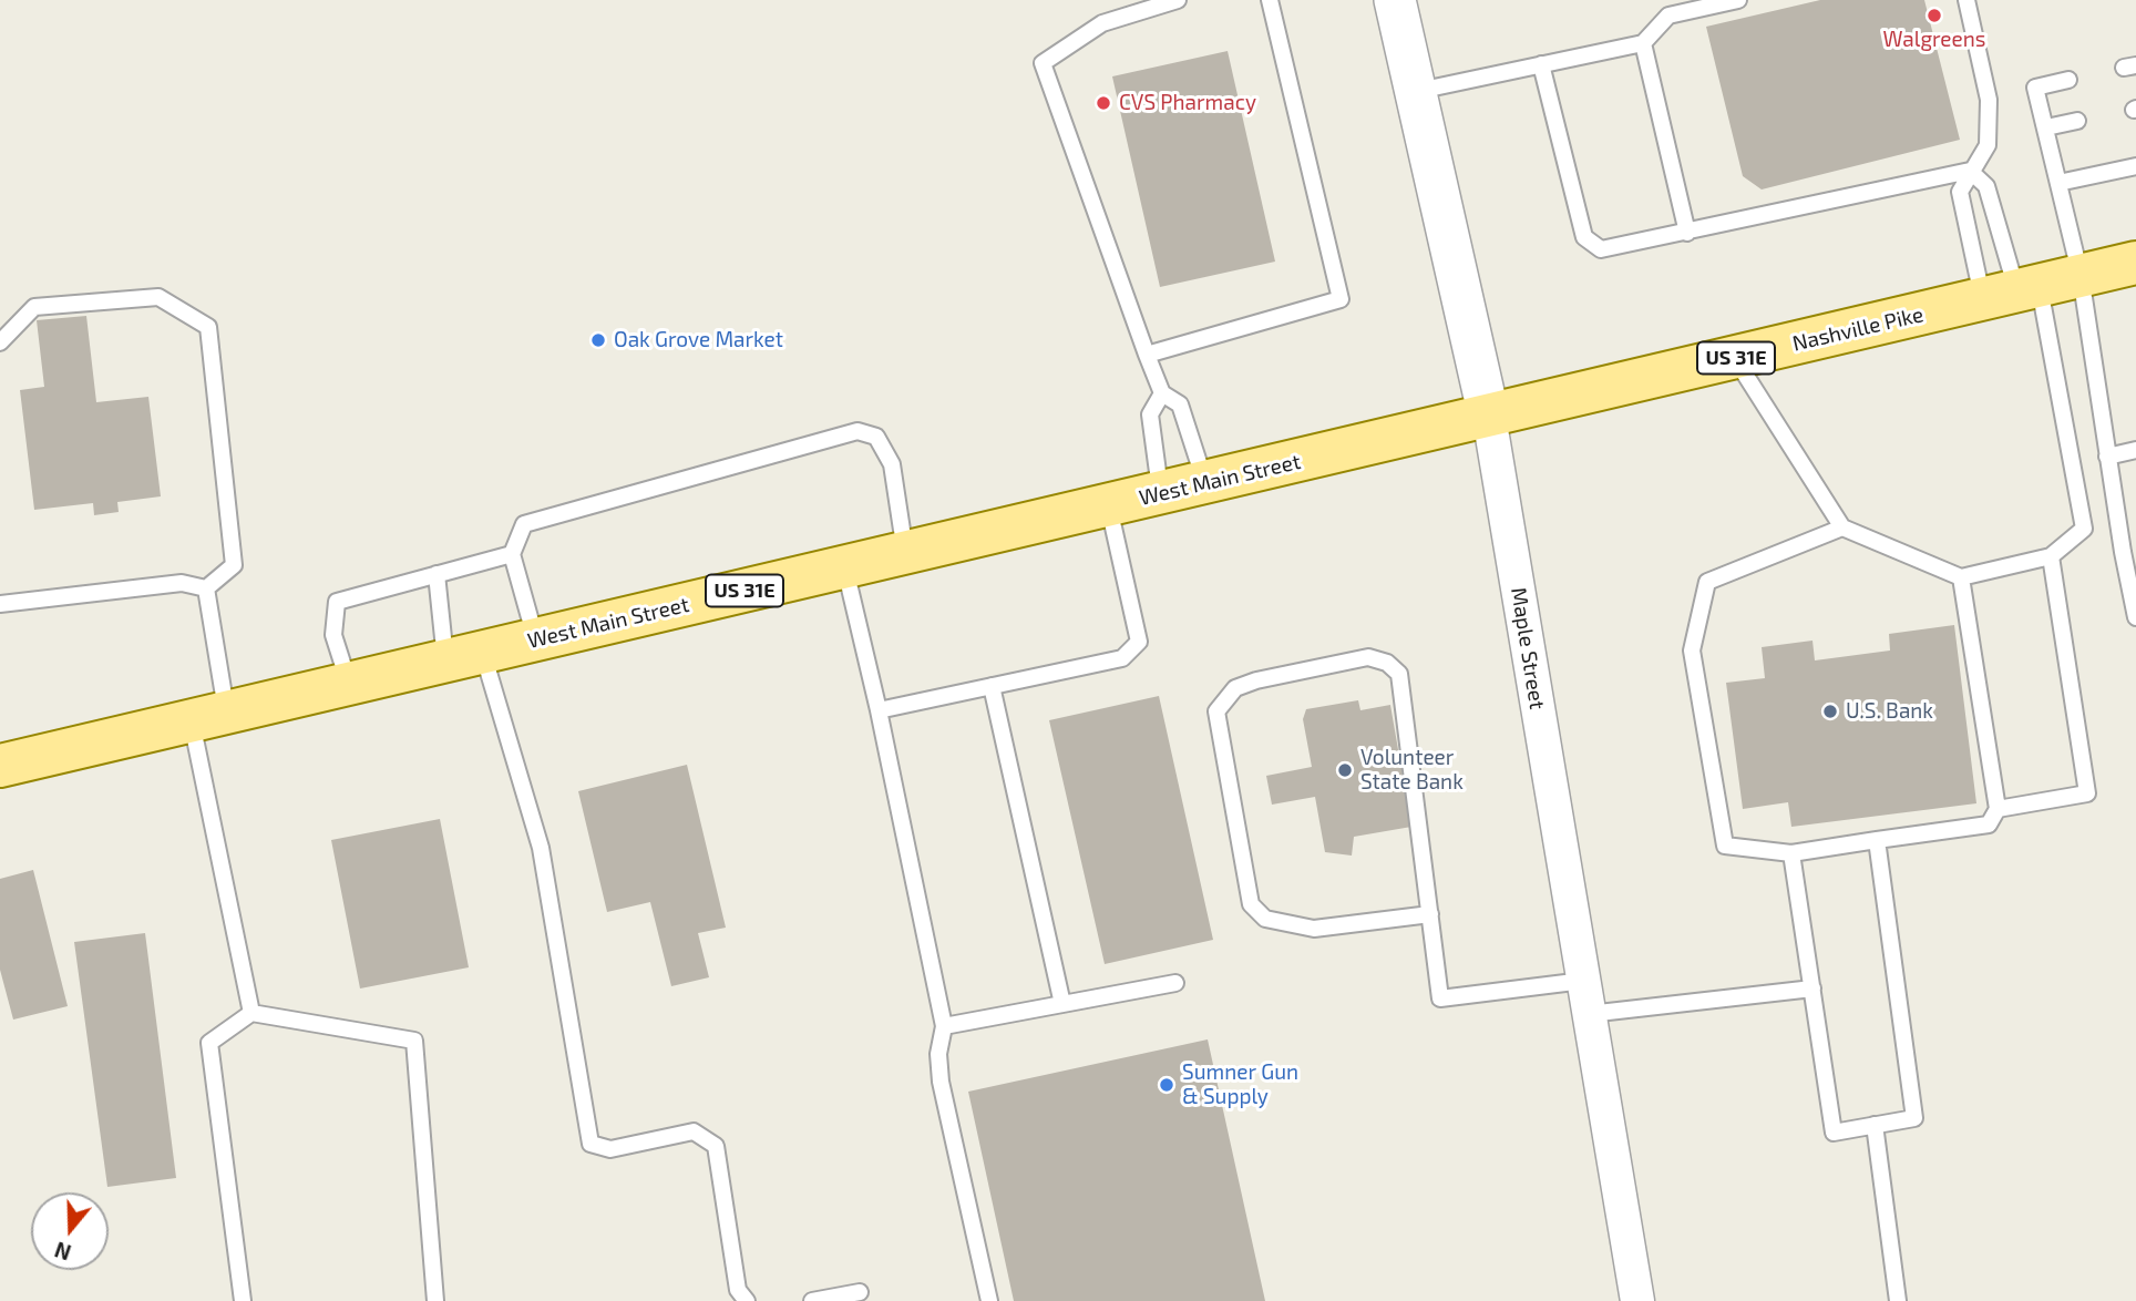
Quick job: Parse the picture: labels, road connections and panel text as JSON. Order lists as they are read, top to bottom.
{
  "streets": {
    "main road": ["Nashville Pike", "US 31E", "West Main Street"],
    "street": ["Maple Street"]
  },
  "crossings": [
    ["Nashville Pike", "West Main Street"],
    ["Nashville Pike", "Maple Street"],
    ["West Main Street", "Maple Street"]
  ],
  "places": [
    "Walgreens",
    "CVS Pharmacy",
    "Oak Grove Market",
    "U.S. Bank",
    "Volunteer State Bank",
    "Sumner Gun & Supply"
  ],
  "north": "bottom"
}
